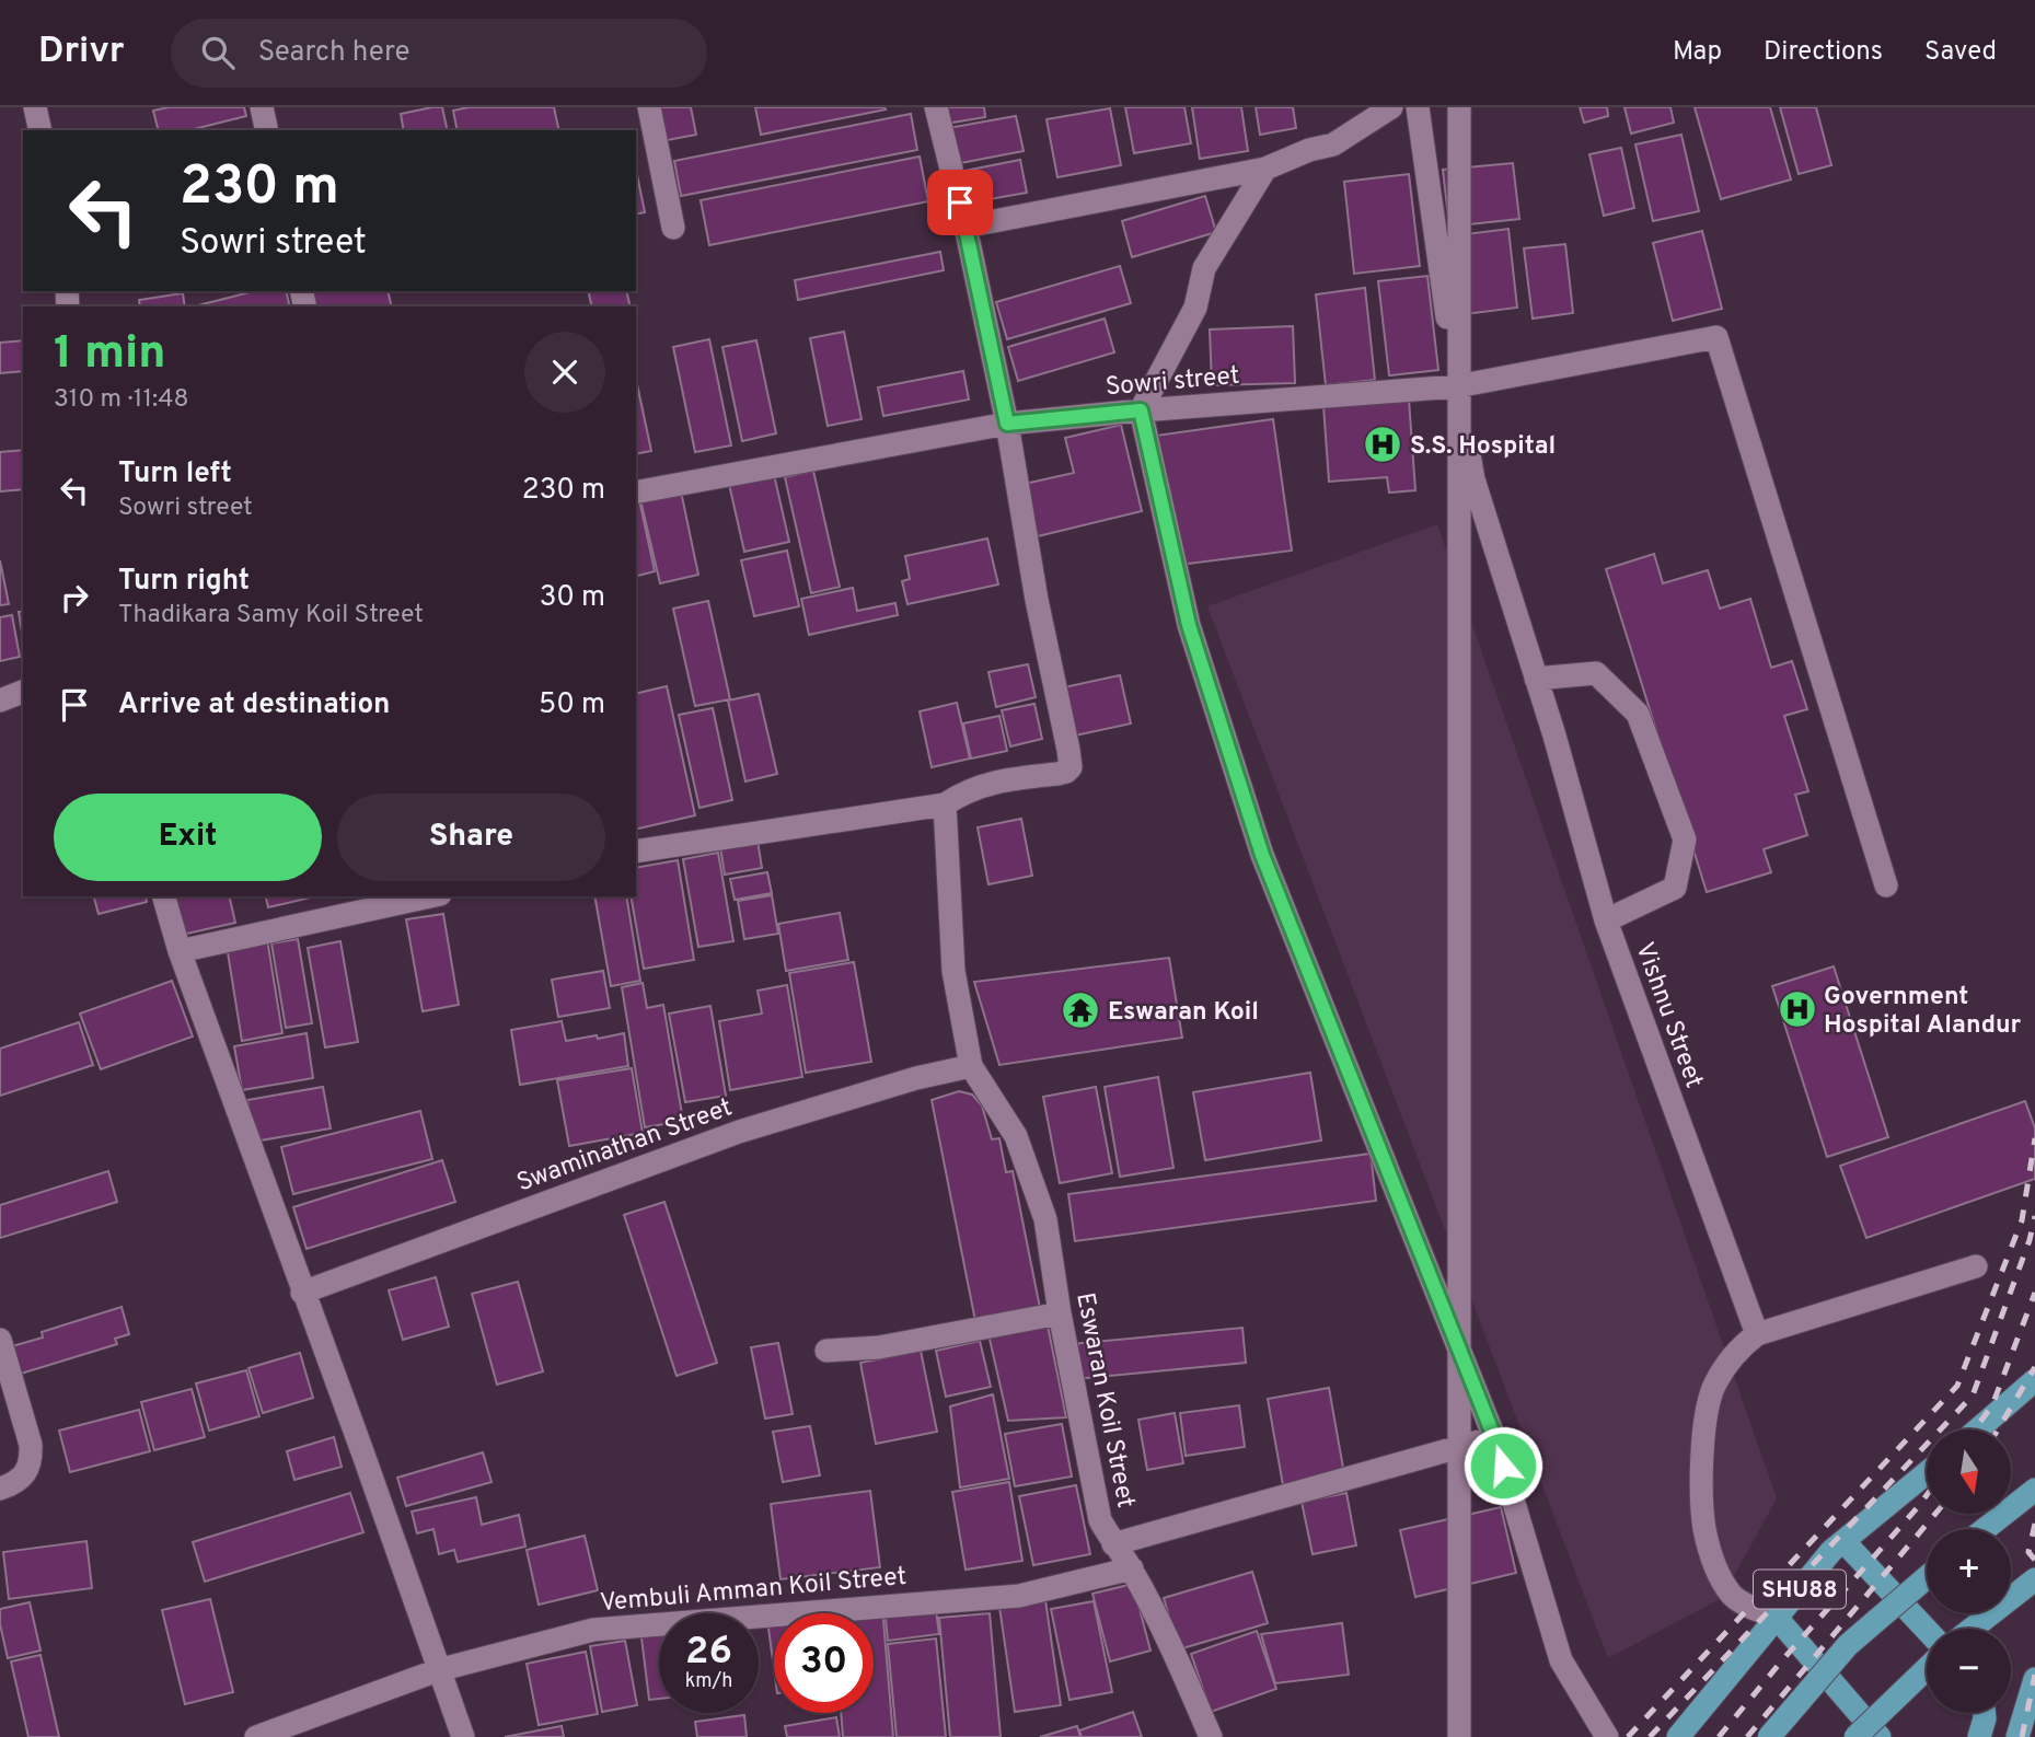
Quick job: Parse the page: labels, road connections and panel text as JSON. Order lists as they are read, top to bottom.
{
  "streets": {
    "main road": ["SHU88"],
    "street": [
      "Sowri street",
      "Vishnu Street",
      "Swaminathan Street",
      "Eswaran Koil Street",
      "Vembuli Amman Koil Street"
    ]
  },
  "crossings": [
    ["Sowri street", "Vishnu Street"],
    ["Swaminathan Street", "Eswaran Koil Street"],
    ["Eswaran Koil Street", "Vembuli Amman Koil Street"]
  ],
  "places": {
    "hospital": ["S.S. Hospital", "Government Hospital Alandur"],
    "temple": ["Eswaran Koil"]
  },
  "north": "bottom",
  "page": {
    "header": "Drivr",
    "search": "Search here",
    "nav": ["Map", "Directions", "Saved"],
    "turn": ["230 m", "Sowri street"],
    "heading": ["1 min", "310 m · 11:48"],
    "list": [
      {
        "name": "Turn left",
        "note": "Sowri street",
        "value": "230 m"
      },
      {
        "name": "Turn right",
        "note": "Thadikara Samy Koil Street",
        "value": "30 m"
      },
      {
        "name": "Arrive at destination",
        "value": "50 m"
      }
    ],
    "buttons": ["Exit", "Share"],
    "map_buttons": ["+", "−"],
    "speed": "26 km/h",
    "limit": "30"
  }
}
